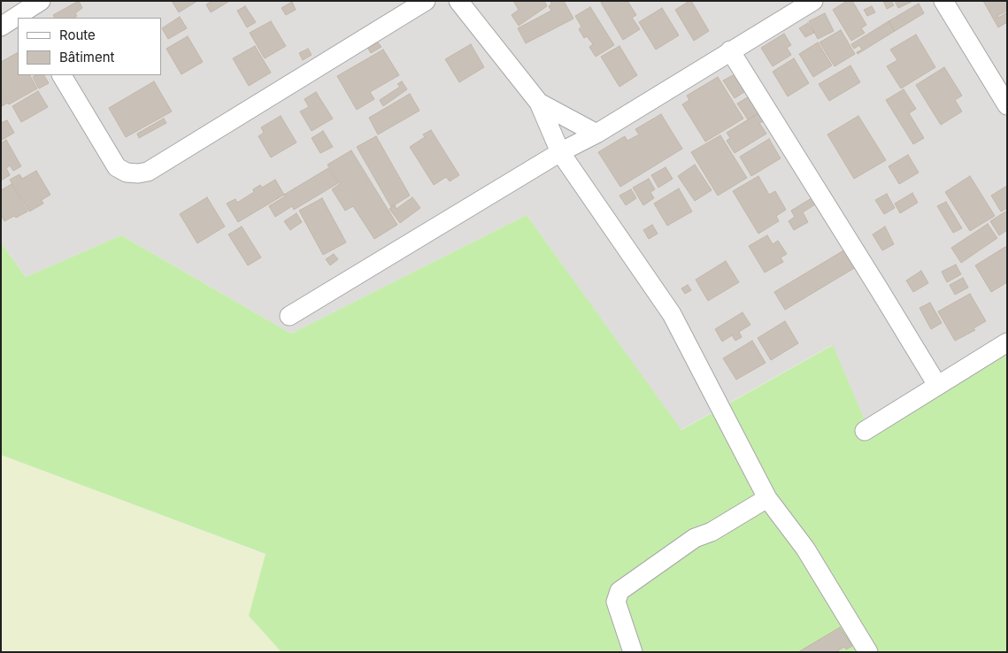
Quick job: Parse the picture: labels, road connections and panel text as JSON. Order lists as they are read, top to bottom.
{
  "legend": ["Route", "Bâtiment"]
}
